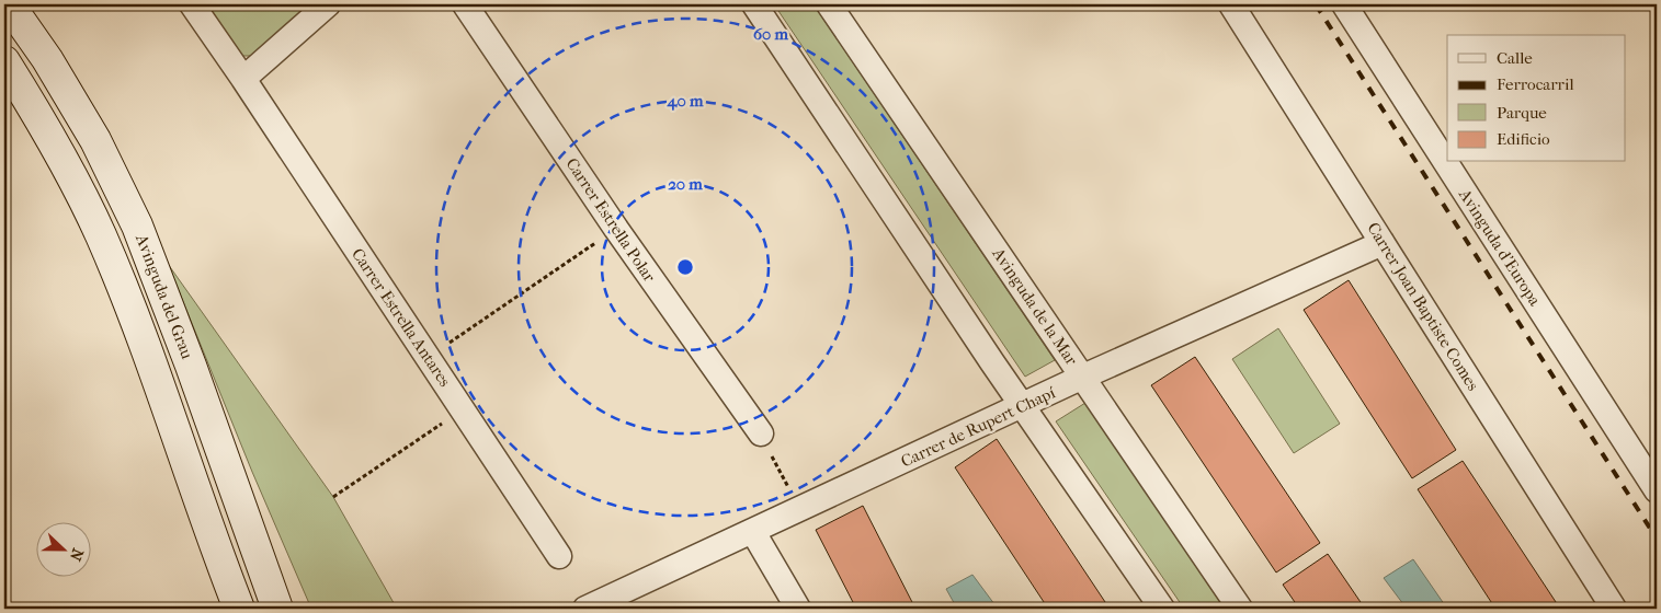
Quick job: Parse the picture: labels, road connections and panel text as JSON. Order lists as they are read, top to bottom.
{
  "streets": {
    "main road": ["Avinguda del Grau"],
    "street": [
      "Carrer Estrella Polar",
      "Avinguda d'Europa",
      "Avinguda de la Mar",
      "Carrer Joan Baptiste Comes",
      "Carrer Estrella Antares",
      "Carrer de Rupert Chapí"
    ]
  },
  "crossings": [
    ["Avinguda de la Mar", "Carrer de Rupert Chapí"],
    ["Carrer Joan Baptiste Comes", "Carrer de Rupert Chapí"]
  ],
  "legend": [
    "Calle",
    "Ferrocarril",
    "Parque",
    "Edificio"
  ],
  "north": "right",
  "rings": ["60 m", "40 m", "20 m"]
}
